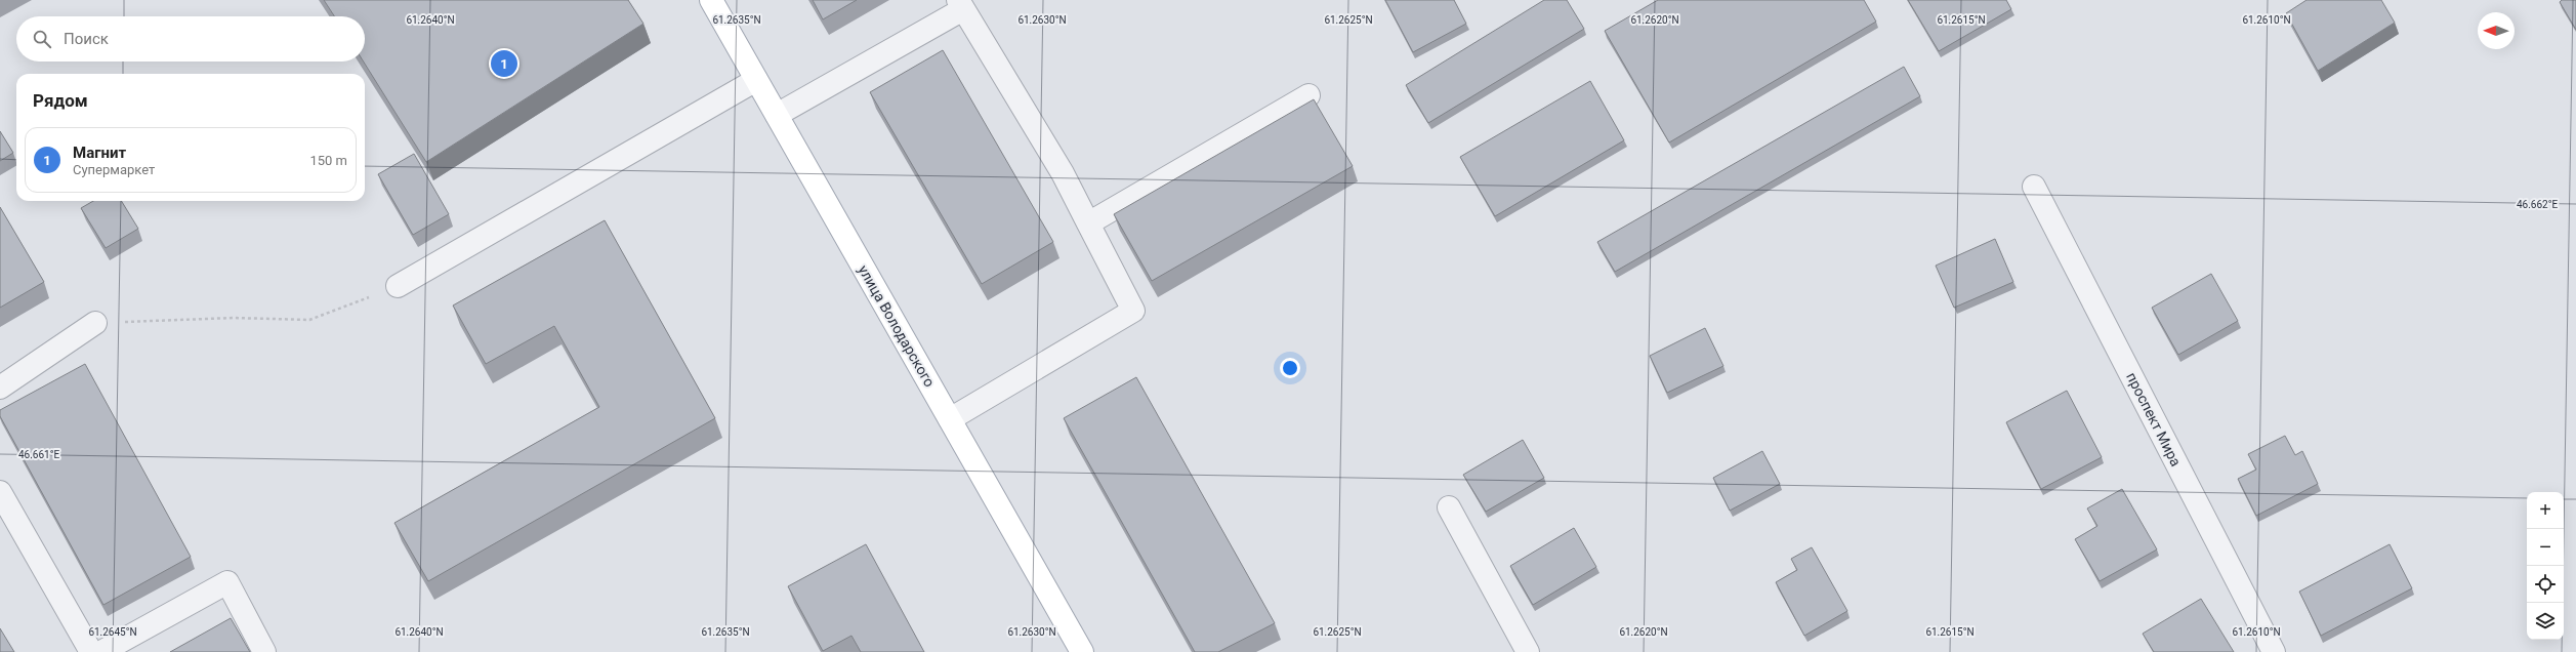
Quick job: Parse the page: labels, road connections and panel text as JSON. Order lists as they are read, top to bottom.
{
  "streets": {
    "main road": ["улица Володарского"],
    "street": ["проспект Мира"]
  },
  "north": "left",
  "page": {
    "search": "Поиск",
    "pins": "1",
    "heading": "Рядом",
    "list": [
      {
        "mark": "1",
        "name": "Магнит",
        "note": "Супермаркет",
        "value": "150 m"
      }
    ],
    "map_buttons": ["+", "−"]
  },
  "coordinates": [
    "61.2640°N",
    "61.2635°N",
    "61.2630°N",
    "61.2625°N",
    "61.2620°N",
    "61.2615°N",
    "61.2610°N",
    "46.662°E",
    "46.661°E",
    "61.2645°N"
  ]
}
